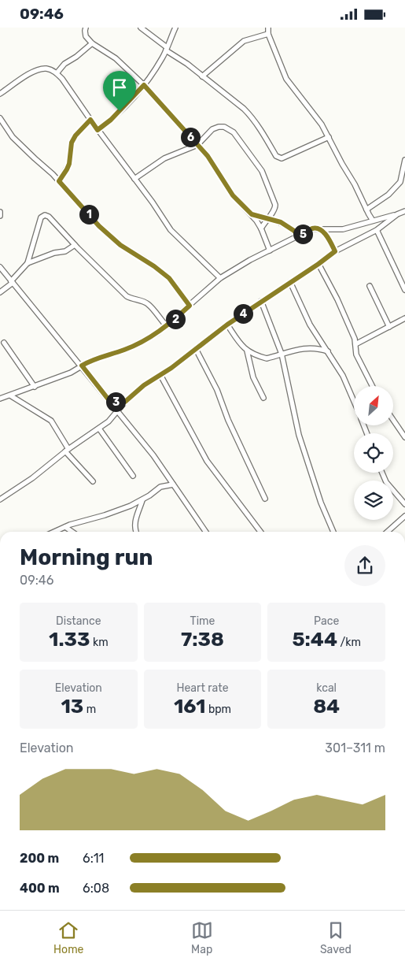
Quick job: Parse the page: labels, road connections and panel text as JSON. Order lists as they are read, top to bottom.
{
  "north": "top right",
  "page": {
    "status": "09:46",
    "pins": [
      "6",
      "1",
      "5",
      "4",
      "2",
      "3"
    ],
    "heading": ["Morning run", "09:46"],
    "stats": [
      ["Distance", "1.33 km"],
      ["Time", "7:38"],
      ["Pace", "5:44 /km"],
      ["Elevation", "13 m"],
      ["Heart rate", "161 bpm"],
      ["kcal", "84"]
    ],
    "chart": ["Elevation", "301–311 m"],
    "list": [
      {
        "name": "200 m",
        "note": "6:11"
      },
      {
        "name": "400 m",
        "note": "6:08"
      }
    ],
    "tabs": ["Home", "Map", "Saved"]
  }
}
